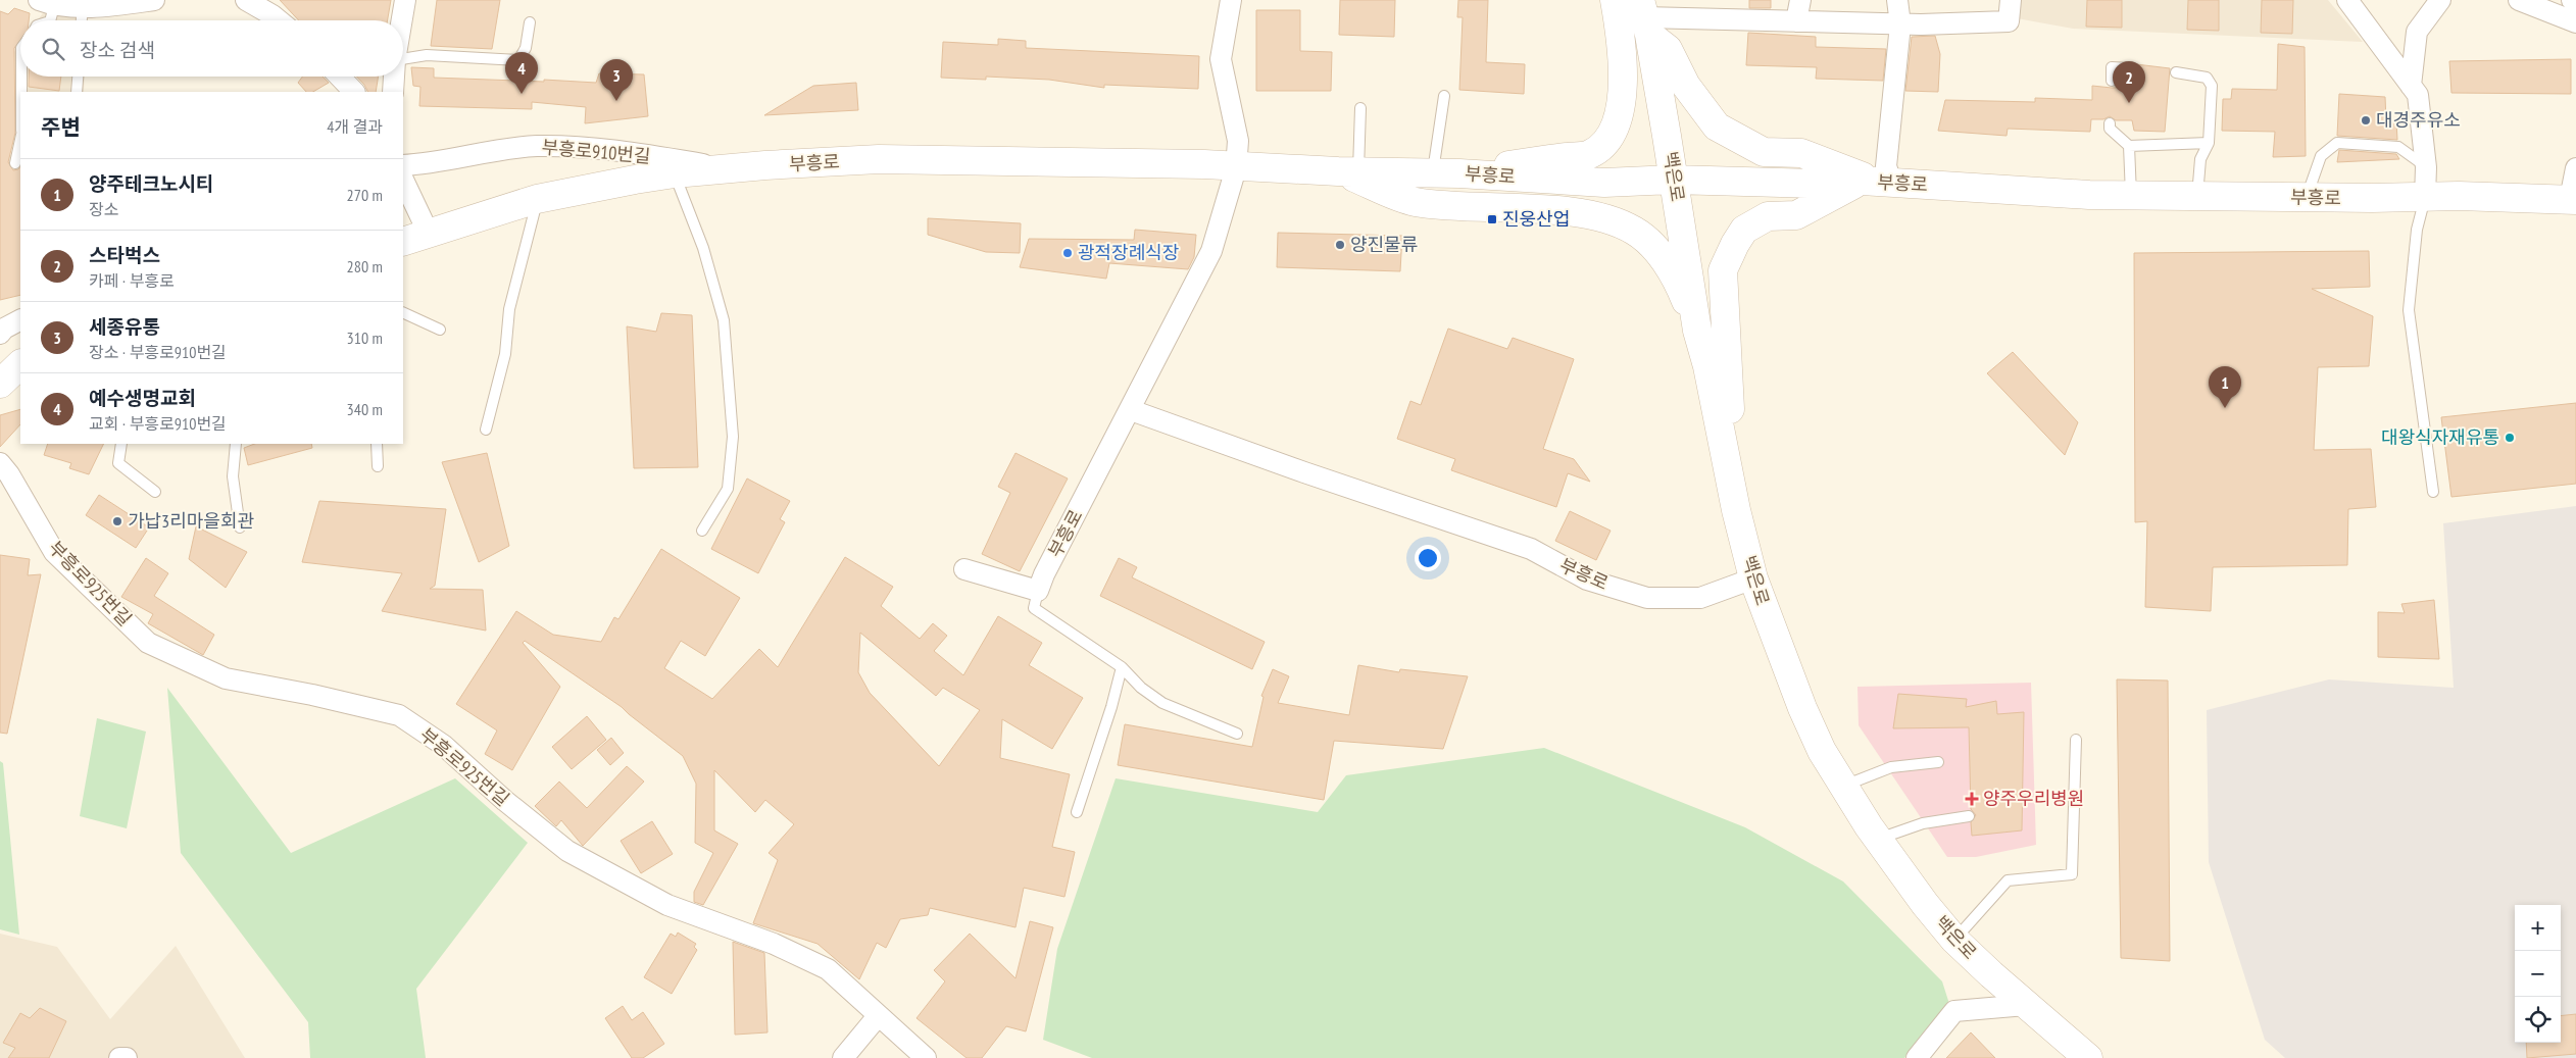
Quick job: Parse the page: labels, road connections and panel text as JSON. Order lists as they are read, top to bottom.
{
  "streets": {
    "main road": ["부흥로", "백은로"],
    "street": ["부흥로910번길", "부흥로925번길"]
  },
  "crossings": [
    ["부흥로910번길", "부흥로"],
    ["부흥로", "백은로"]
  ],
  "places": {
    "other": [
      "대경주유소",
      "양진물류",
      "광적장례식장",
      "대왕식자재유통",
      "가납3리마을회관"
    ],
    "transit": ["진웅산업"],
    "health": ["양주우리병원"]
  },
  "page": {
    "search": "장소 검색",
    "pins": [
      "4",
      "3",
      "2",
      "1"
    ],
    "heading": ["주변", "4개 결과"],
    "list": [
      {
        "mark": "1",
        "name": "양주테크노시티",
        "note": "장소",
        "value": "270 m"
      },
      {
        "mark": "2",
        "name": "스타벅스",
        "note": "카페 · 부흥로",
        "value": "280 m"
      },
      {
        "mark": "3",
        "name": "세종유통",
        "note": "장소 · 부흥로910번길",
        "value": "310 m"
      },
      {
        "mark": "4",
        "name": "예수생명교회",
        "note": "교회 · 부흥로910번길",
        "value": "340 m"
      }
    ],
    "map_buttons": ["+", "−"]
  }
}
